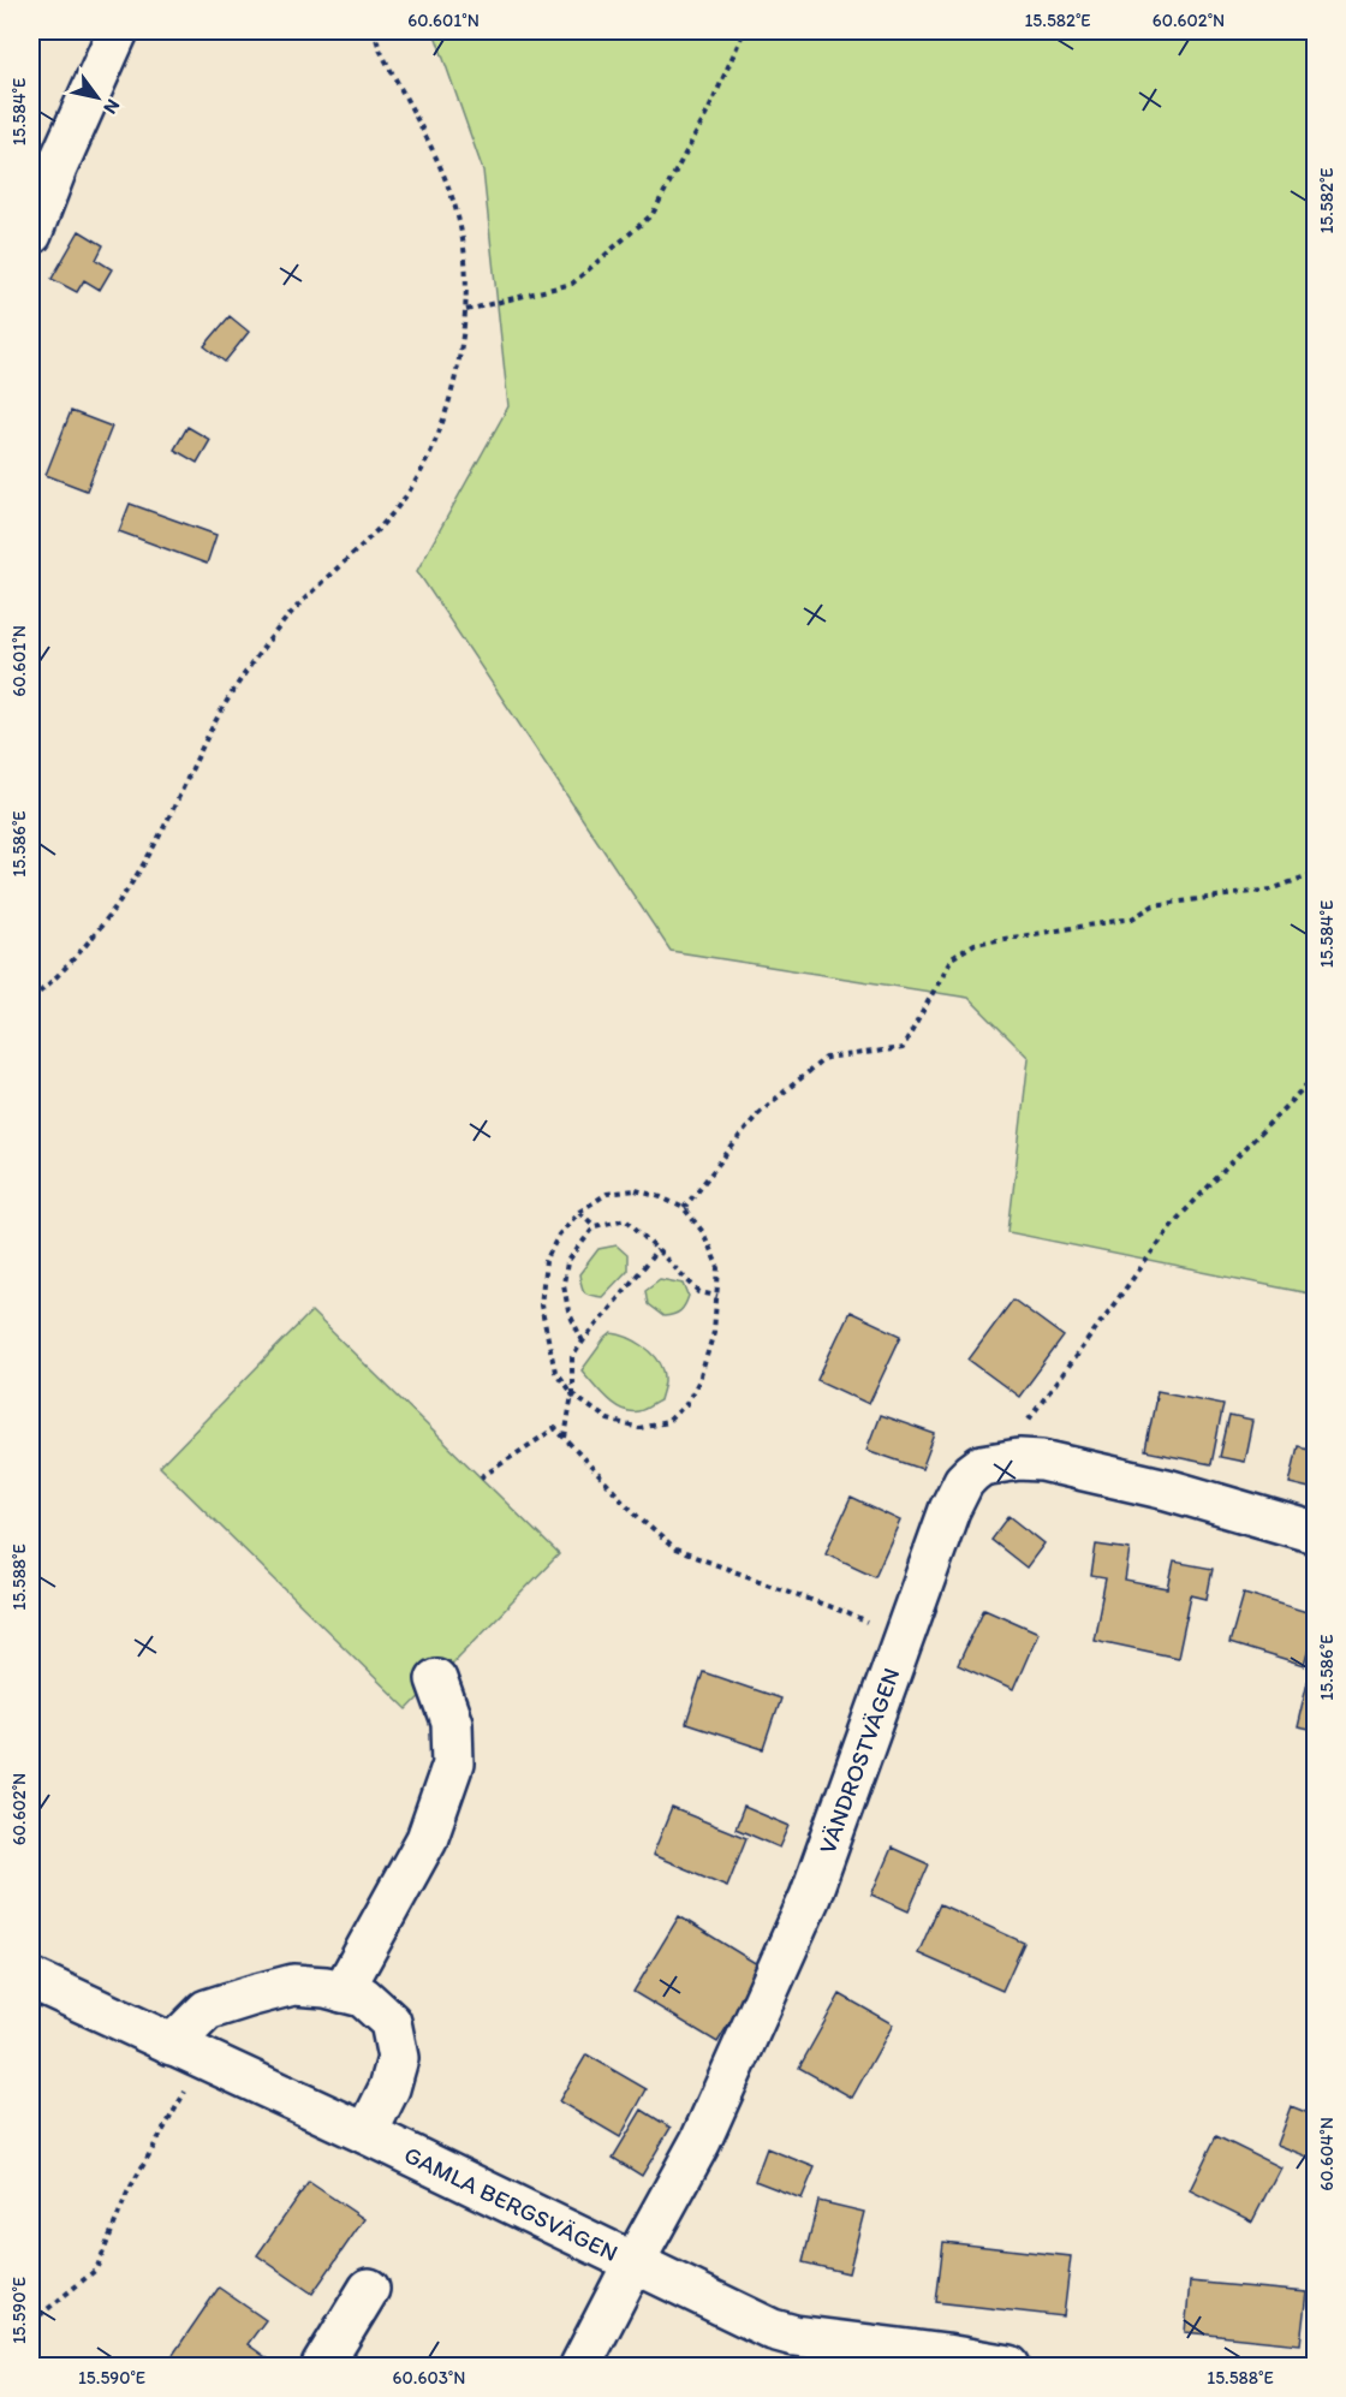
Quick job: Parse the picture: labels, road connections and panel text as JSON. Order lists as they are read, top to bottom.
{
  "streets": {
    "street": ["VÄNDROSTVÄGEN", "GAMLA BERGSVÄGEN"]
  },
  "crossings": [
    ["VÄNDROSTVÄGEN", "GAMLA BERGSVÄGEN"]
  ],
  "north": "bottom right",
  "coordinates": [
    "60.601°N",
    "15.582°E",
    "60.602°N",
    "15.584°E",
    "15.586°E",
    "15.588°E",
    "60.604°N",
    "15.590°E",
    "60.603°N"
  ]
}
